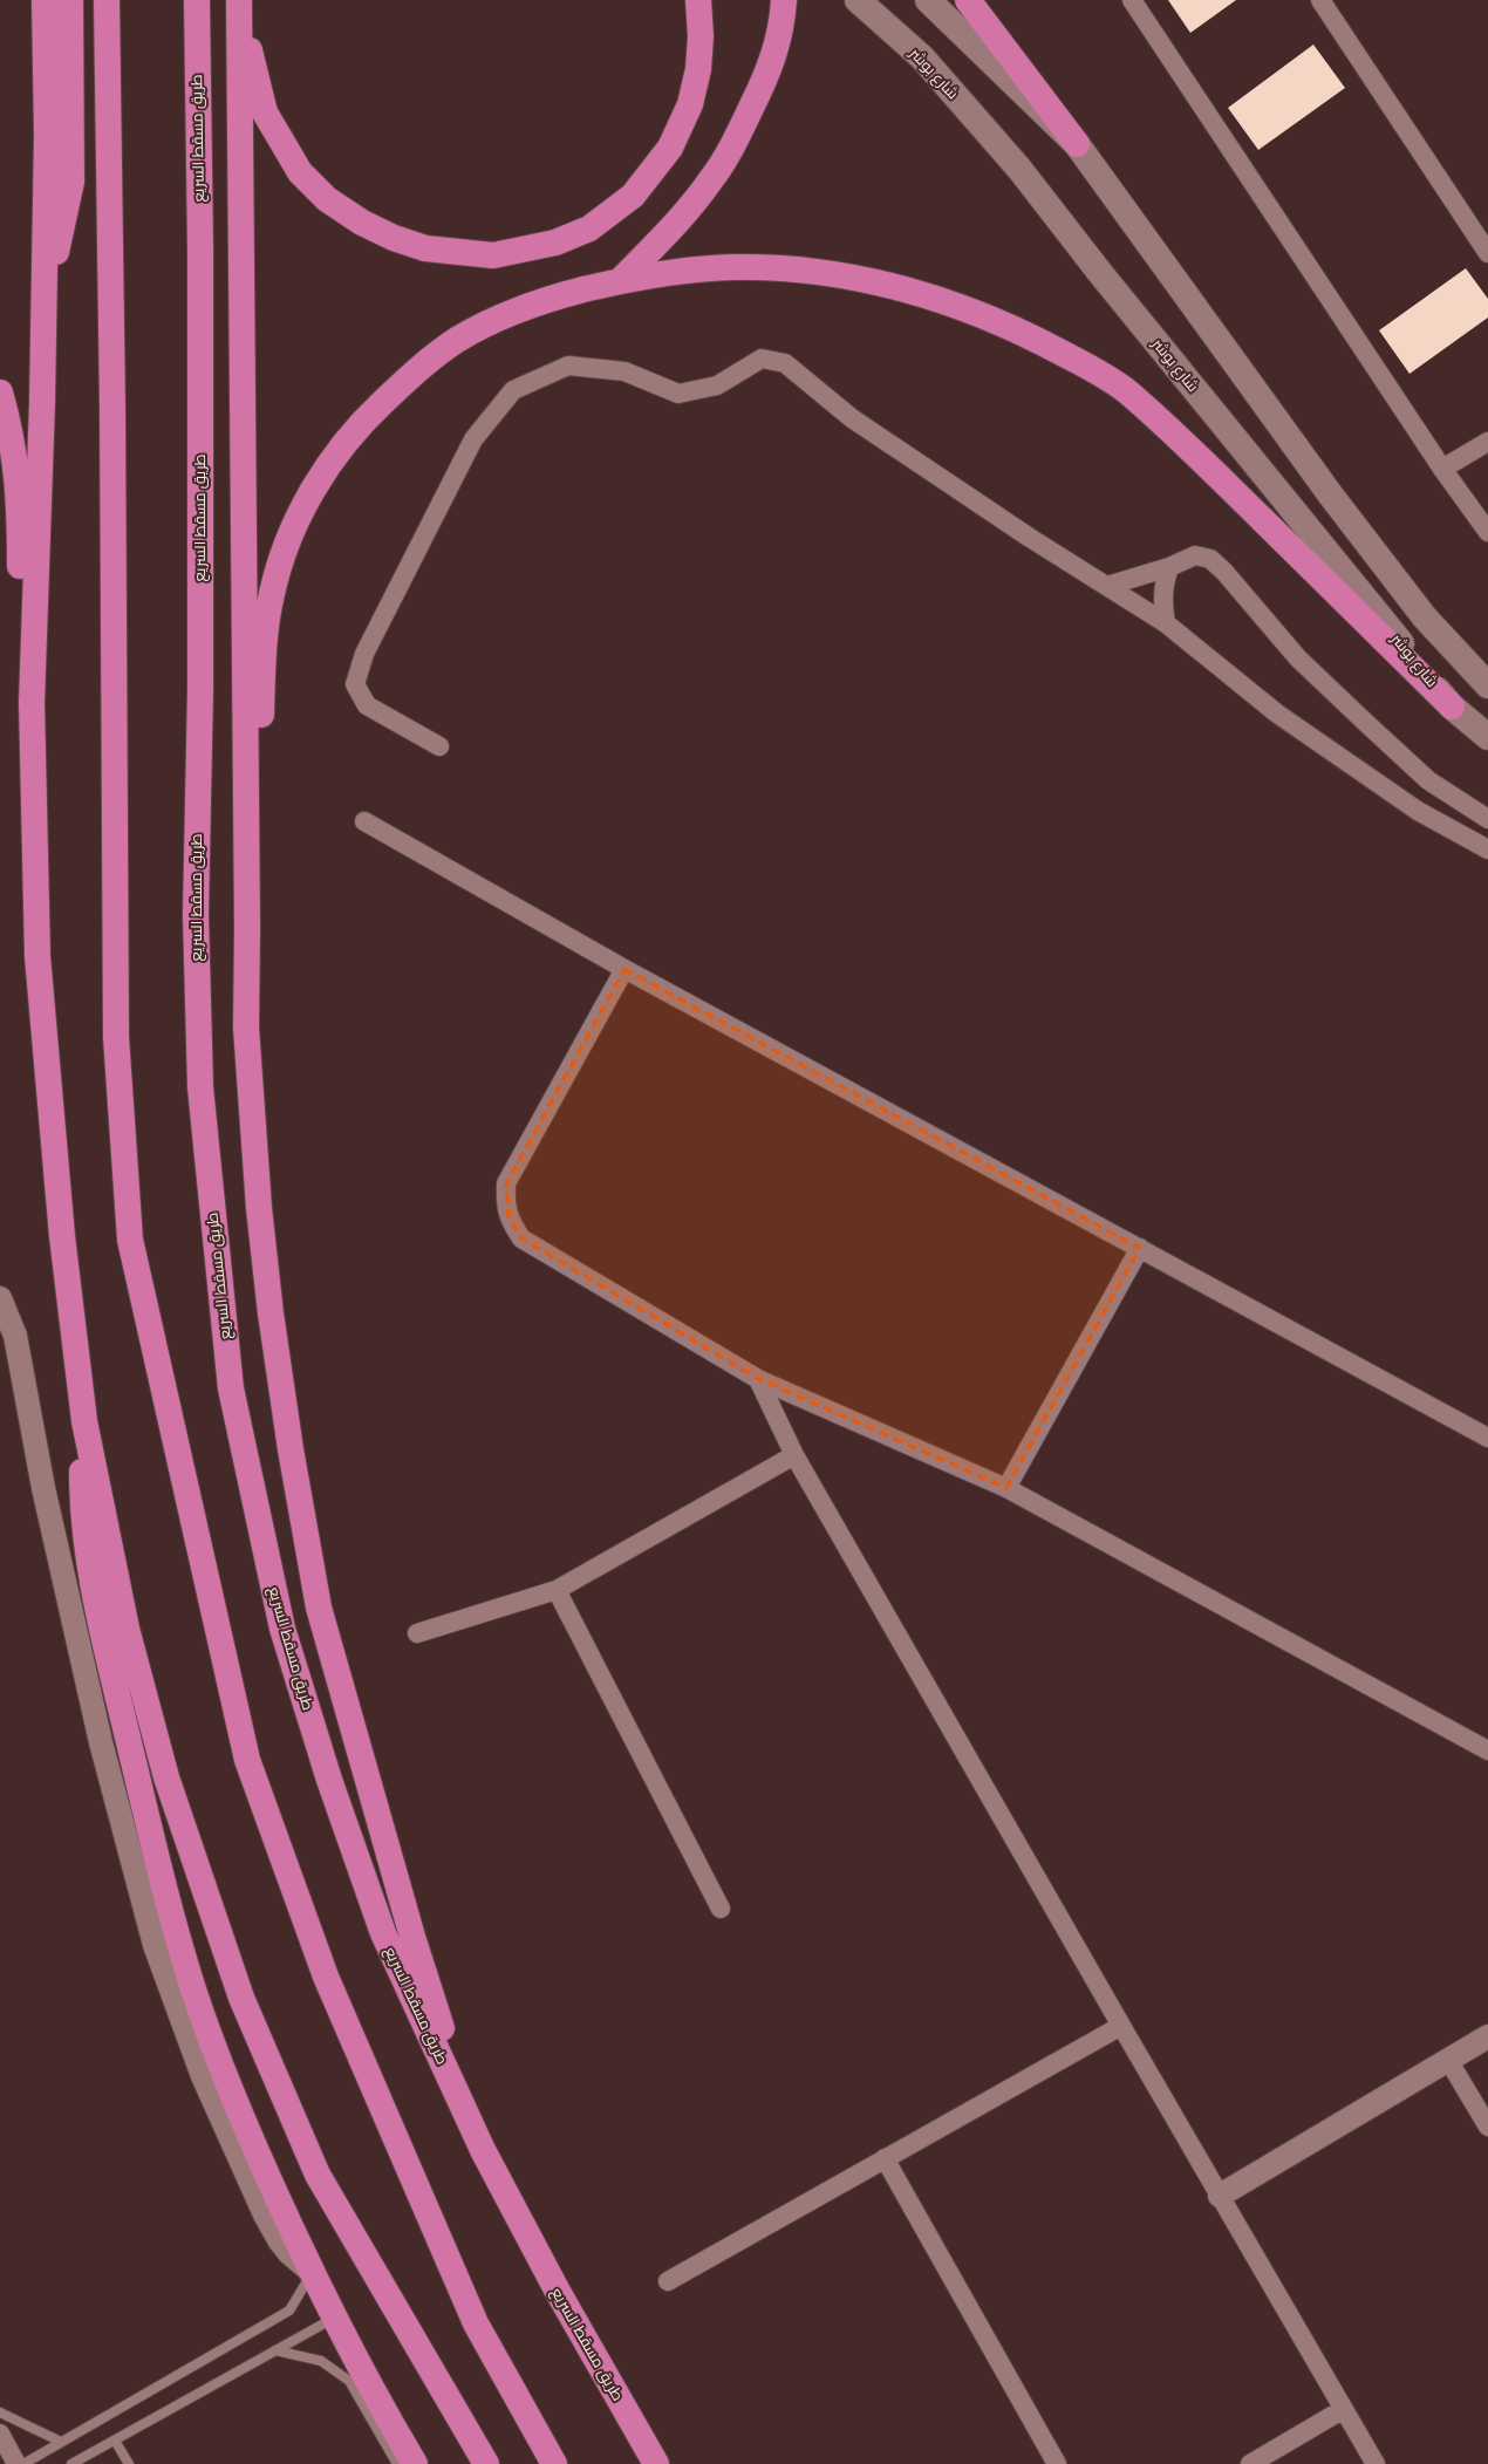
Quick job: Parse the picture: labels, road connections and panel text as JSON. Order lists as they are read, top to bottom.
{
  "streets": {
    "highway": ["طريق مسقط السريع"],
    "main road": ["شارع بوشر"]
  }
}
